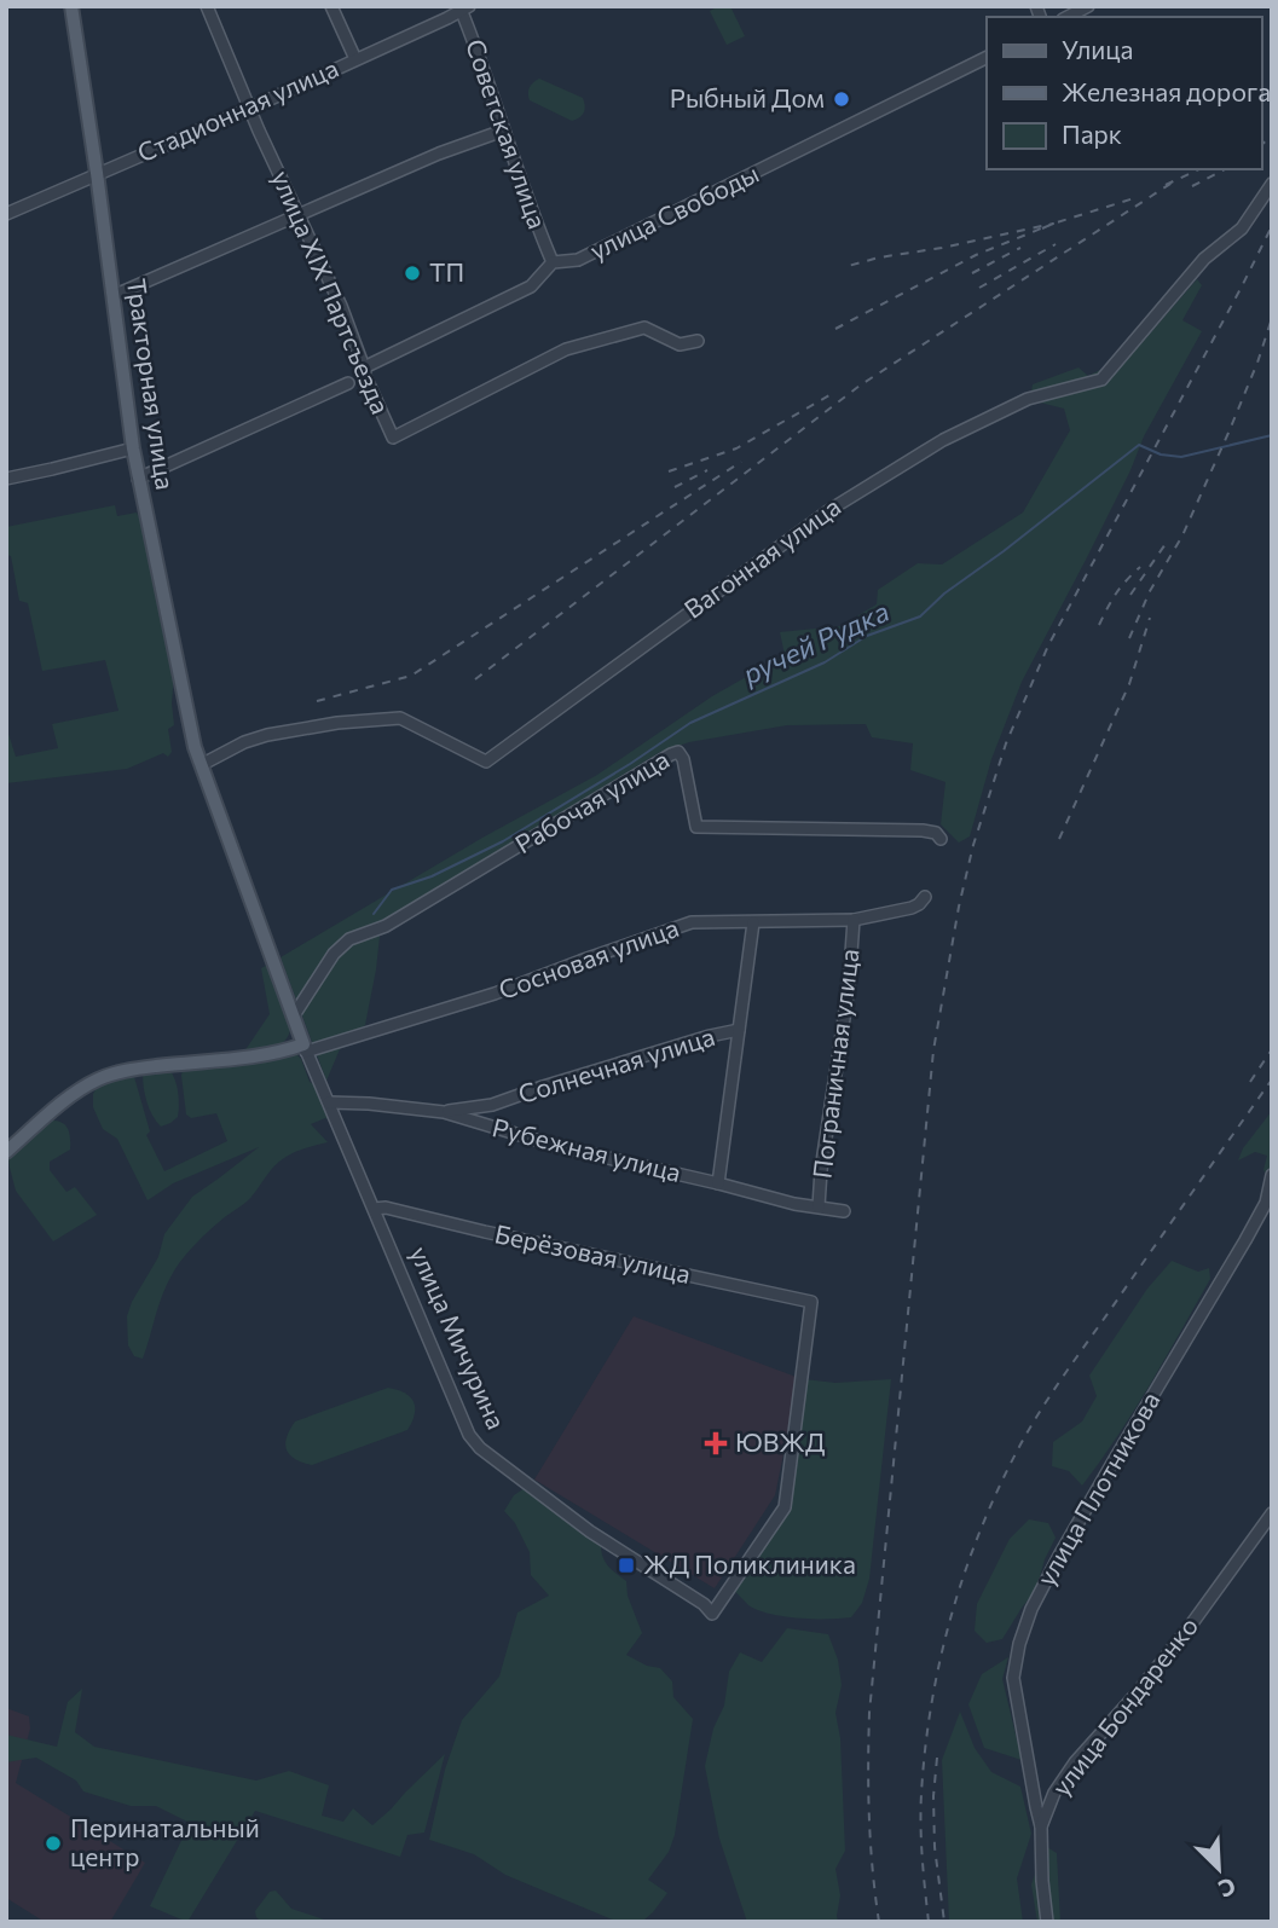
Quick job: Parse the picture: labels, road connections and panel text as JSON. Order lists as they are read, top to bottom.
{
  "streets": {
    "main road": ["Тракторная улица", "улица Мичурина"],
    "street": [
      "Стадионная улица",
      "Советская улица",
      "улица Свободы",
      "улица XIX Партсъезда",
      "Вагонная улица",
      "Рабочая улица",
      "Сосновая улица",
      "Пограничная улица",
      "Солнечная улица",
      "Рубежная улица",
      "Берёзовая улица",
      "улица Плотникова",
      "улица Бондаренко"
    ]
  },
  "crossings": [
    ["Стадионная улица", "Советская улица"],
    ["Стадионная улица", "улица XIX Партсъезда"],
    ["Стадионная улица", "Тракторная улица"],
    ["Советская улица", "улица Свободы"],
    ["улица Свободы", "улица XIX Партсъезда"],
    ["Тракторная улица", "Вагонная улица"],
    ["Тракторная улица", "улица Мичурина"],
    ["Вагонная улица", "улица Мичурина"],
    ["Рабочая улица", "улица Мичурина"],
    ["Сосновая улица", "Пограничная улица"],
    ["Сосновая улица", "улица Мичурина"],
    ["Пограничная улица", "Рубежная улица"],
    ["Солнечная улица", "Рубежная улица"],
    ["Рубежная улица", "улица Мичурина"],
    ["Берёзовая улица", "улица Мичурина"],
    ["улица Плотникова", "улица Бондаренко"]
  ],
  "water": ["ручей Рудка"],
  "places": {
    "other": ["Рыбный Дом", "ТП", "Перинатальный центр"],
    "health": ["ЮВЖД"],
    "transit": ["ЖД Поликлиника"]
  },
  "legend": ["Улица", "Железная дорога", "Парк"],
  "north": "bottom right"
}
